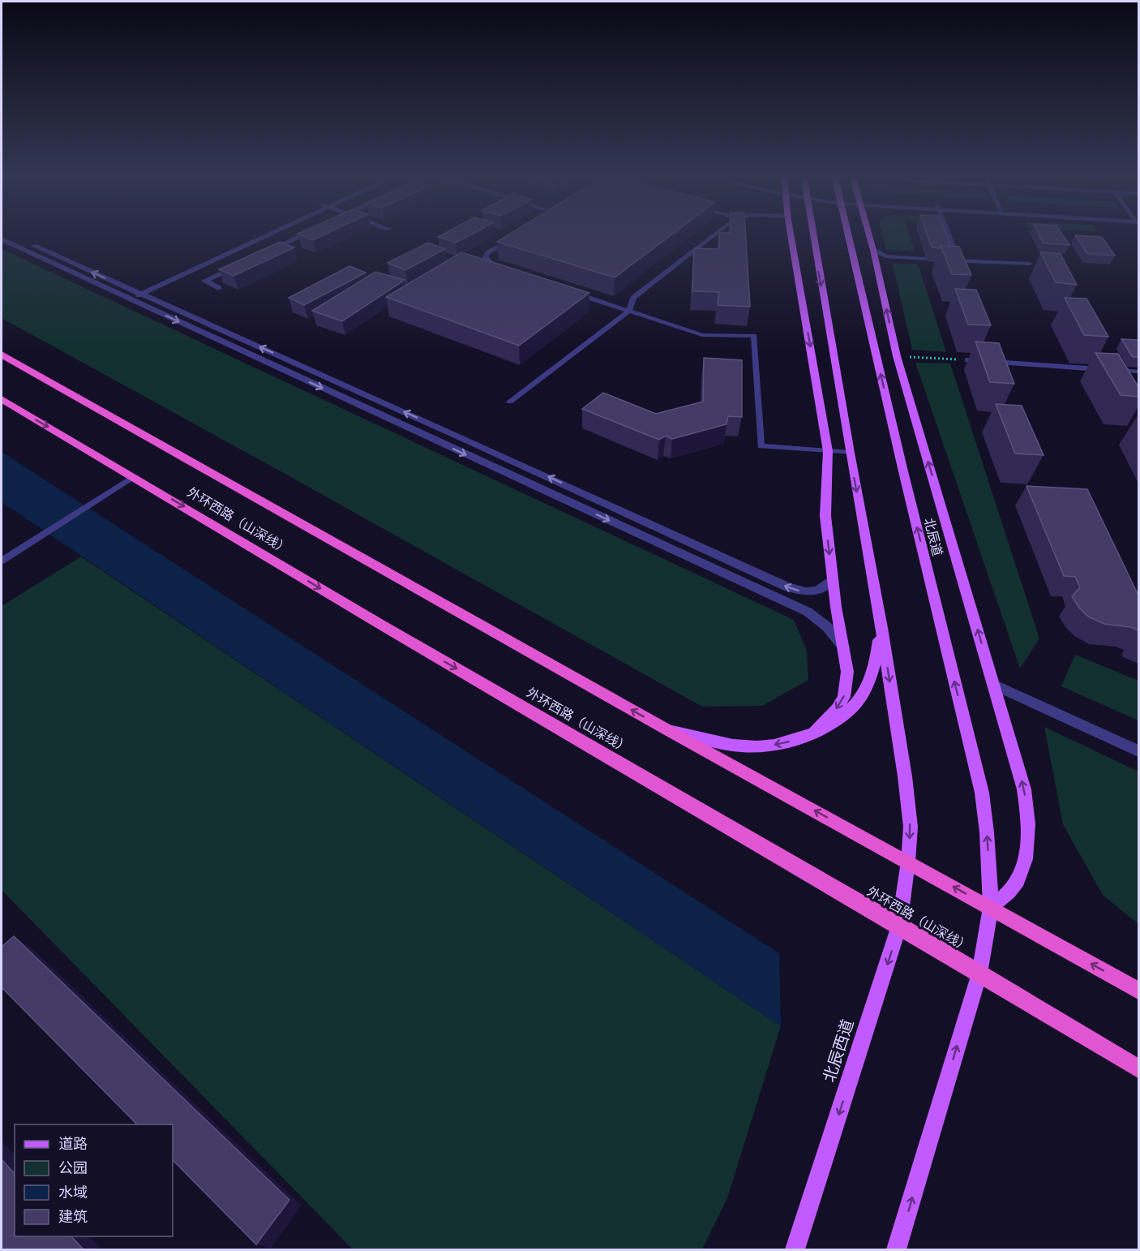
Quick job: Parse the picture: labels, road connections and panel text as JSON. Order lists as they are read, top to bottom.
{
  "streets": {
    "highway": ["外环西路（山深线）"],
    "main road": ["北辰道", "北辰西道"]
  },
  "crossings": [
    ["外环西路（山深线）", "北辰道"],
    ["外环西路（山深线）", "北辰西道"]
  ],
  "legend": [
    "道路",
    "公园",
    "水域",
    "建筑"
  ]
}
